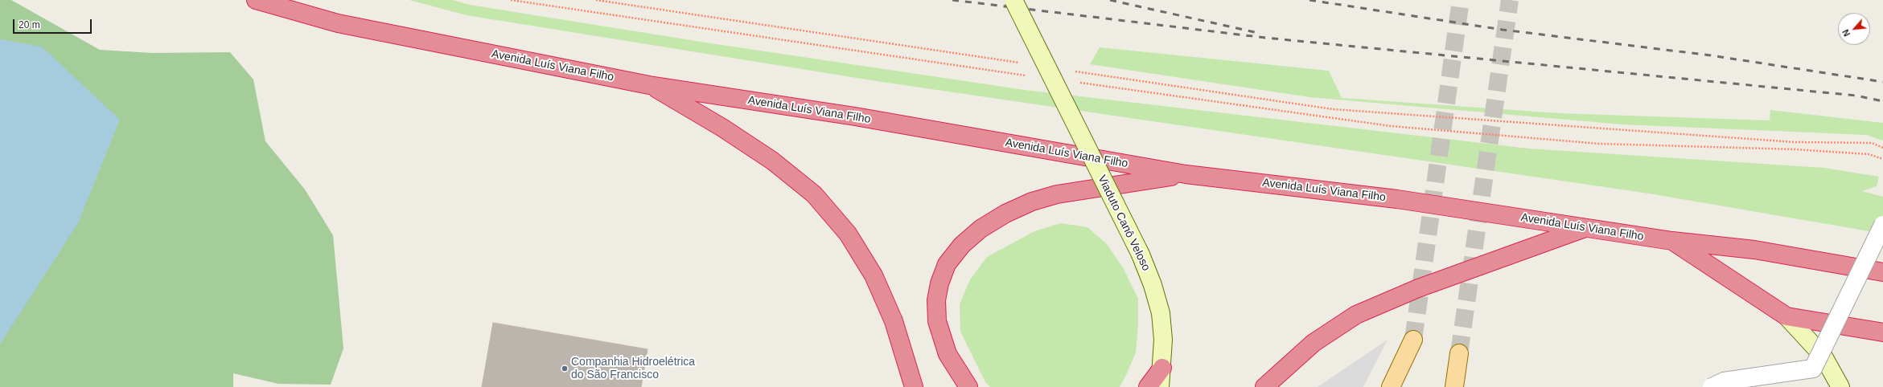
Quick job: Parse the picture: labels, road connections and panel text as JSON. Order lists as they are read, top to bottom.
{
  "streets": {
    "highway": ["Avenida Luís Viana Filho"],
    "main road": ["Viaduto Canô Veloso"]
  },
  "places": ["Companhia Hidroelétrica do São Francisco"],
  "scale_bar": "20 m",
  "north": "bottom left"
}
